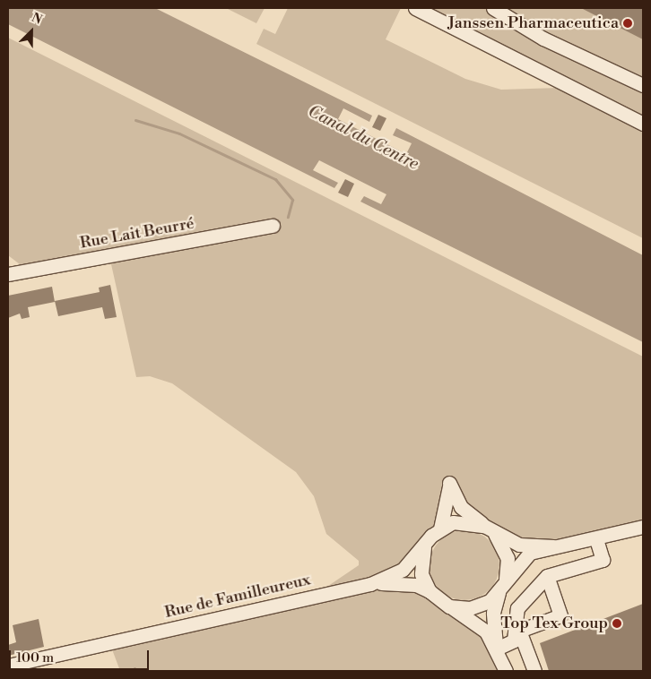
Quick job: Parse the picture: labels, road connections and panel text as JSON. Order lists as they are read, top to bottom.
{
  "streets": {
    "street": ["Rue Lait Beurré", "Rue de Familleureux"]
  },
  "water": ["Canal du Centre"],
  "places": ["Janssen Pharmaceutica", "Top Tex Group"],
  "scale_bar": "100 m",
  "north": "top right"
}
